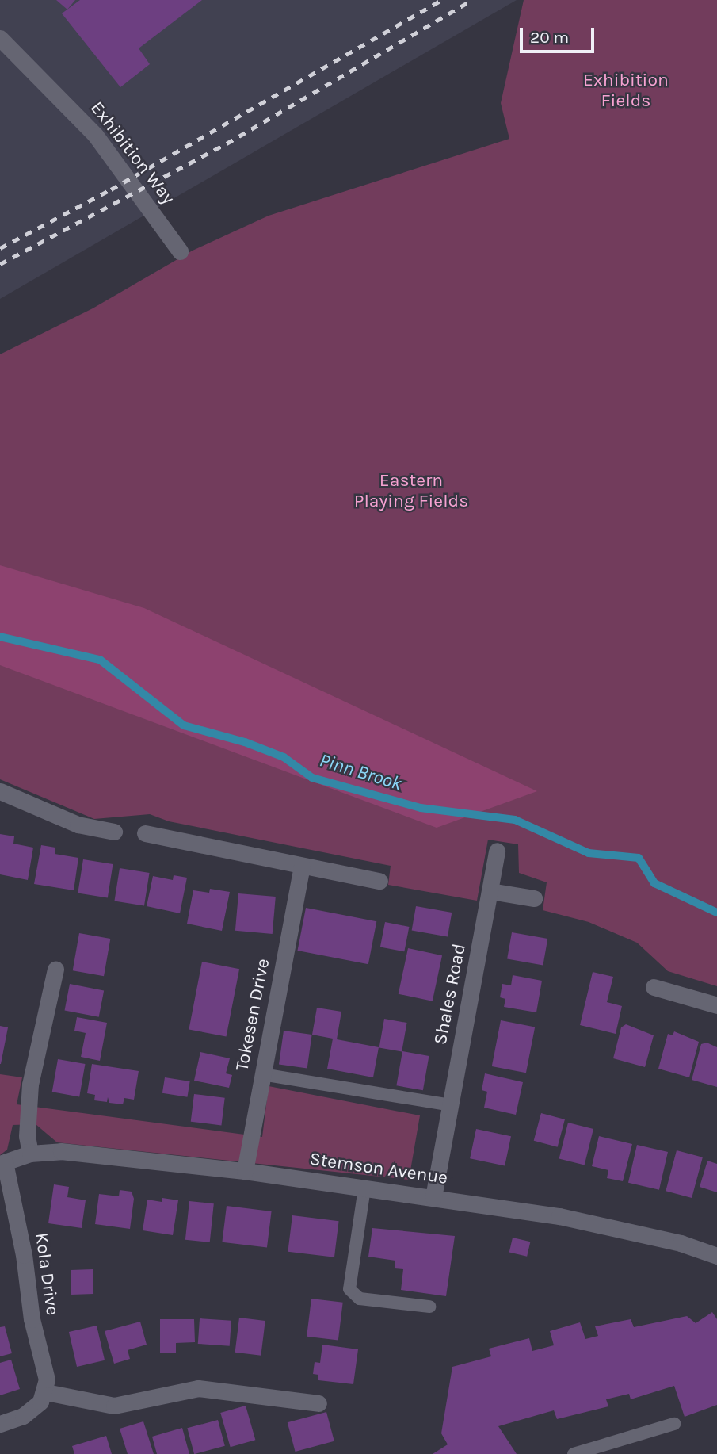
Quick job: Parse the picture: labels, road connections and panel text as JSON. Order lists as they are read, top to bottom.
{
  "streets": {
    "street": [
      "Exhibition Way",
      "Shales Road",
      "Tokesen Drive",
      "Stemson Avenue",
      "Kola Drive"
    ]
  },
  "crossings": [
    ["Shales Road", "Stemson Avenue"],
    ["Tokesen Drive", "Stemson Avenue"],
    ["Stemson Avenue", "Kola Drive"]
  ],
  "water": ["Pinn Brook"],
  "parks": ["Exhibition Fields", "Eastern Playing Fields"],
  "scale_bar": "20 m"
}
